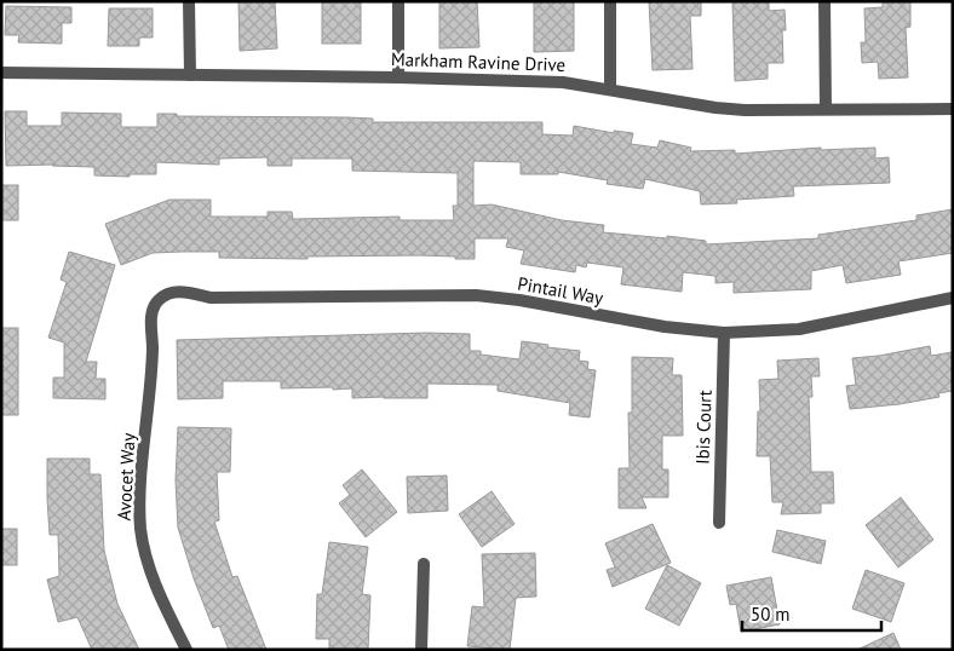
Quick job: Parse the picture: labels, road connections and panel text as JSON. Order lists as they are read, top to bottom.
{
  "streets": {
    "street": [
      "Markham Ravine Drive",
      "Pintail Way",
      "Ibis Court",
      "Avocet Way"
    ]
  },
  "crossings": [
    ["Pintail Way", "Ibis Court"],
    ["Pintail Way", "Avocet Way"]
  ],
  "scale_bar": "50 m"
}
